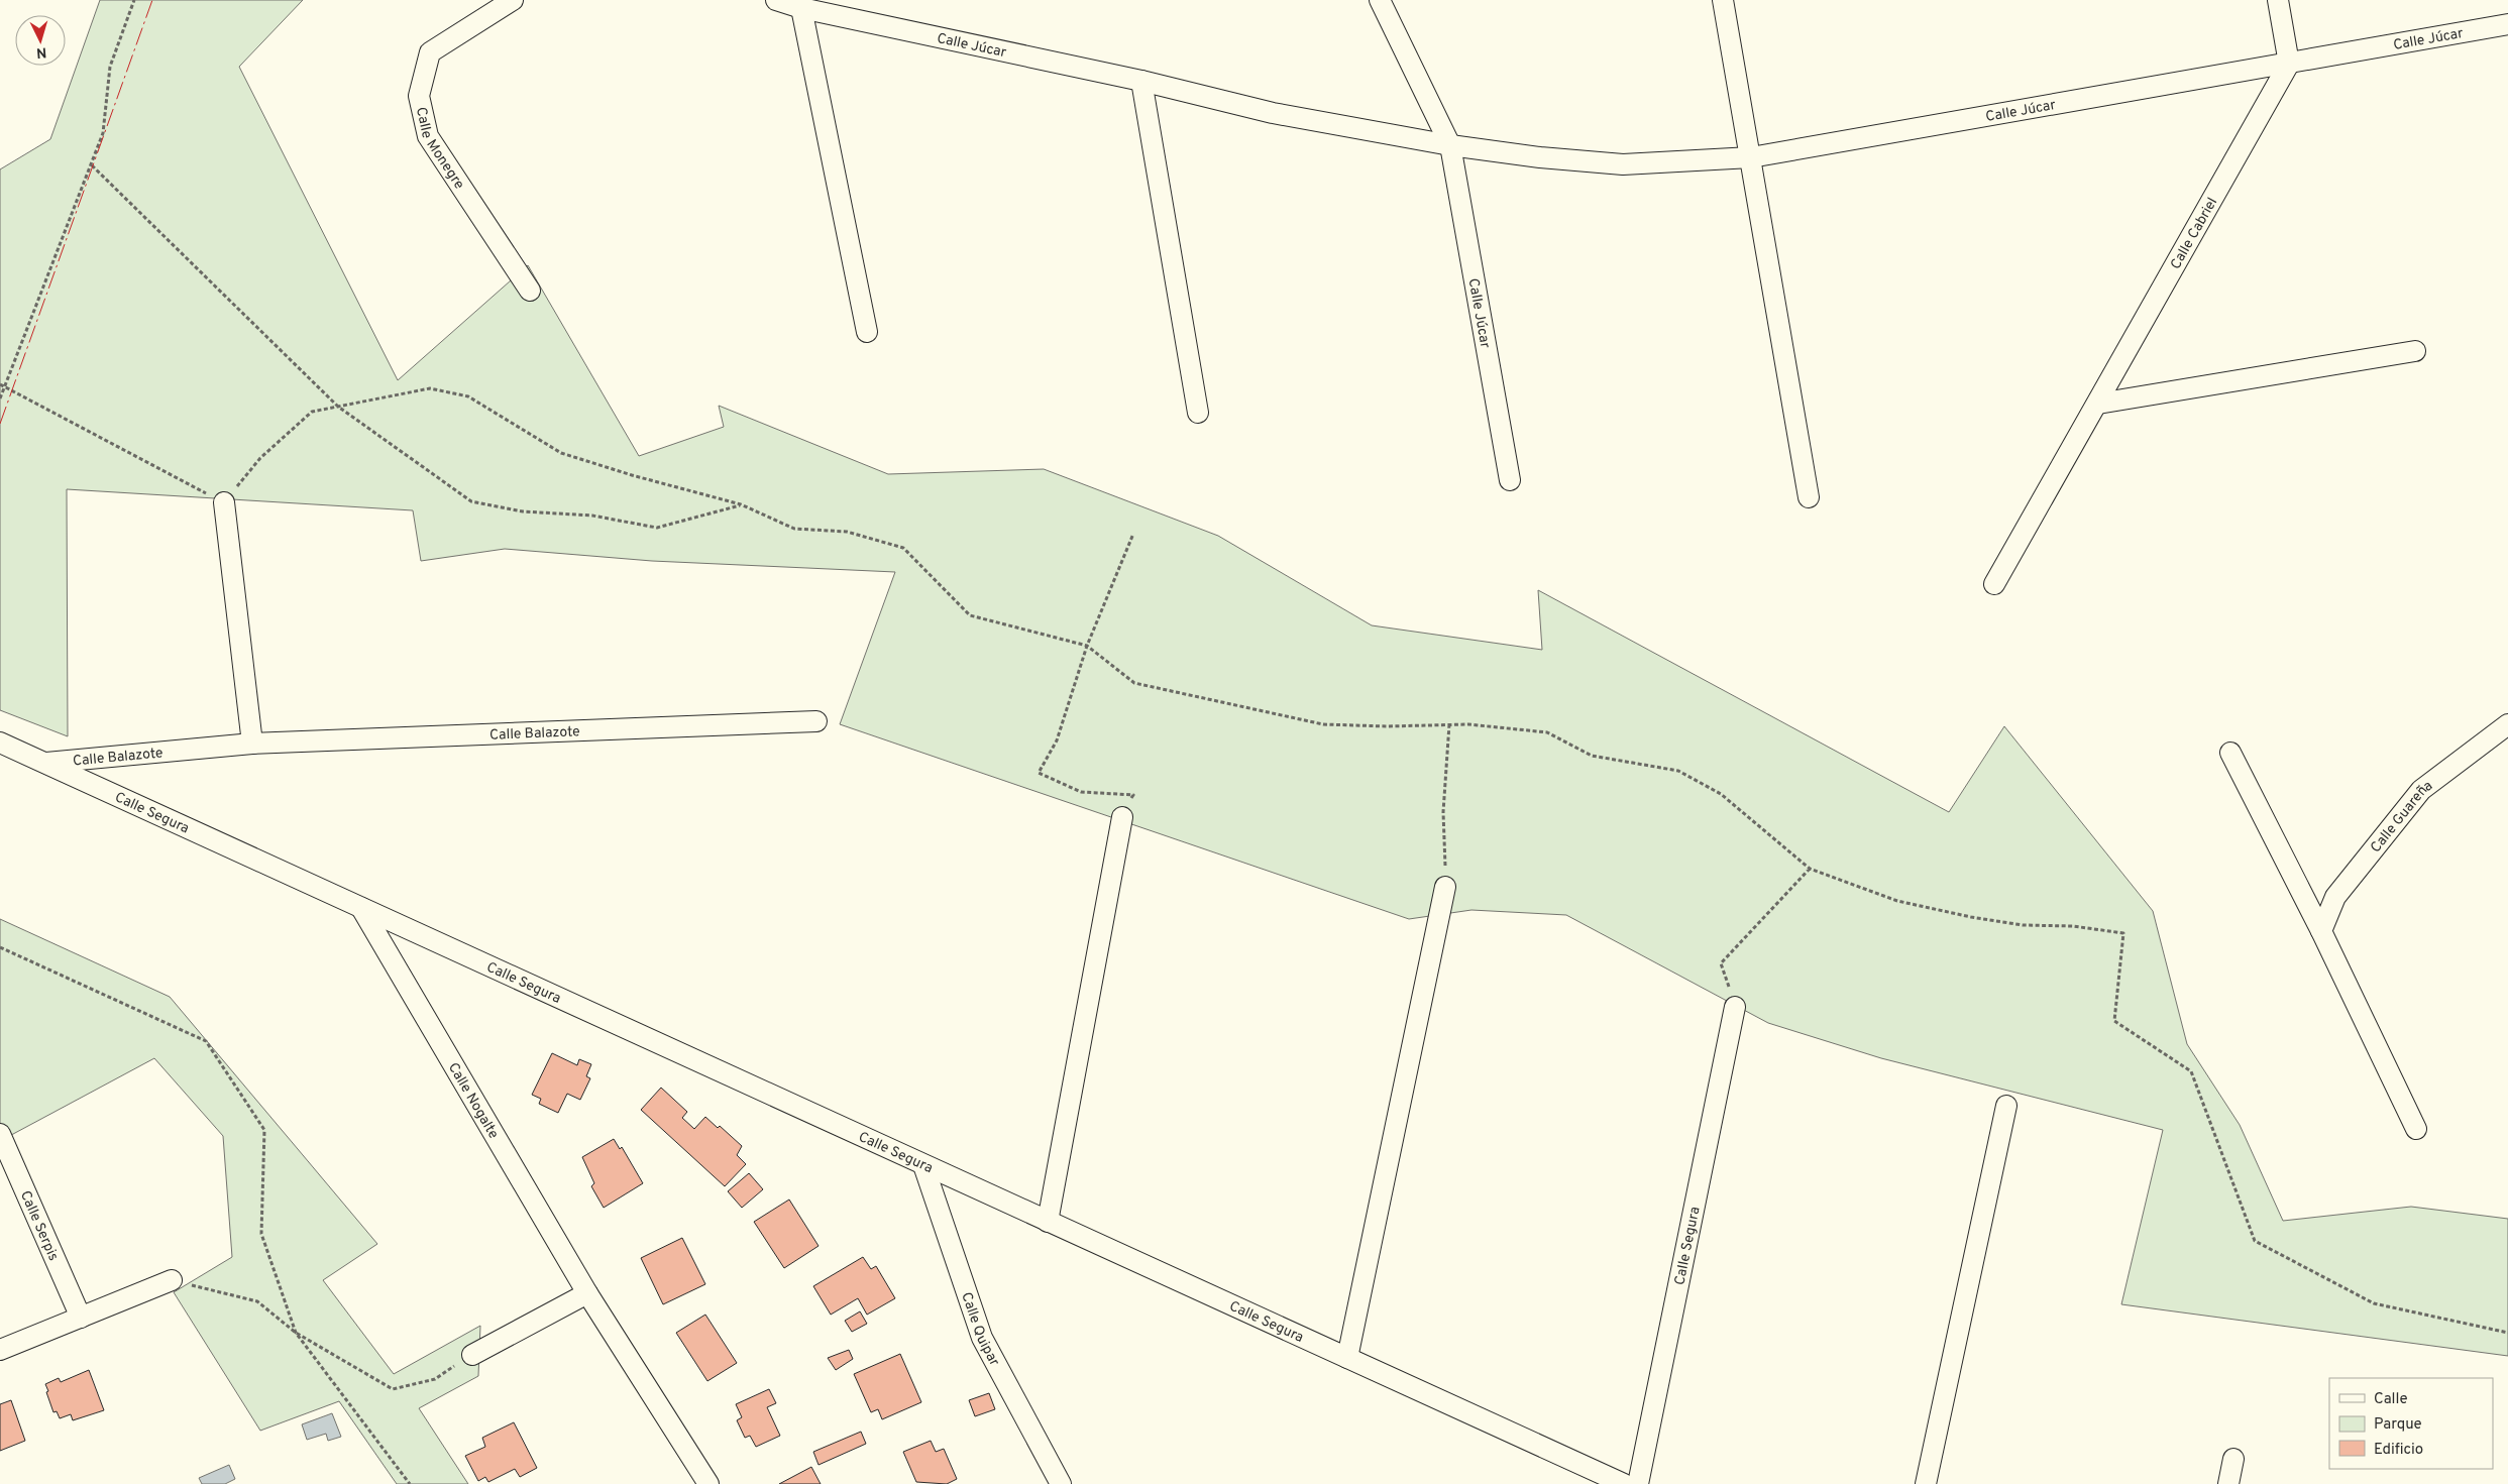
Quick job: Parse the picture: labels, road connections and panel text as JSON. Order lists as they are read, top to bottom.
{
  "streets": {
    "street": [
      "Calle Júcar",
      "Calle Monegre",
      "Calle Cabriel",
      "Calle Balazote",
      "Calle Segura",
      "Calle Guareña",
      "Calle Nogalte",
      "Calle Serpis",
      "Calle Quipar"
    ]
  },
  "crossings": [
    ["Calle Júcar", "Calle Cabriel"],
    ["Calle Balazote", "Calle Segura"],
    ["Calle Segura", "Calle Nogalte"],
    ["Calle Segura", "Calle Quipar"]
  ],
  "legend": ["Calle", "Parque", "Edificio"],
  "north": "bottom"
}
